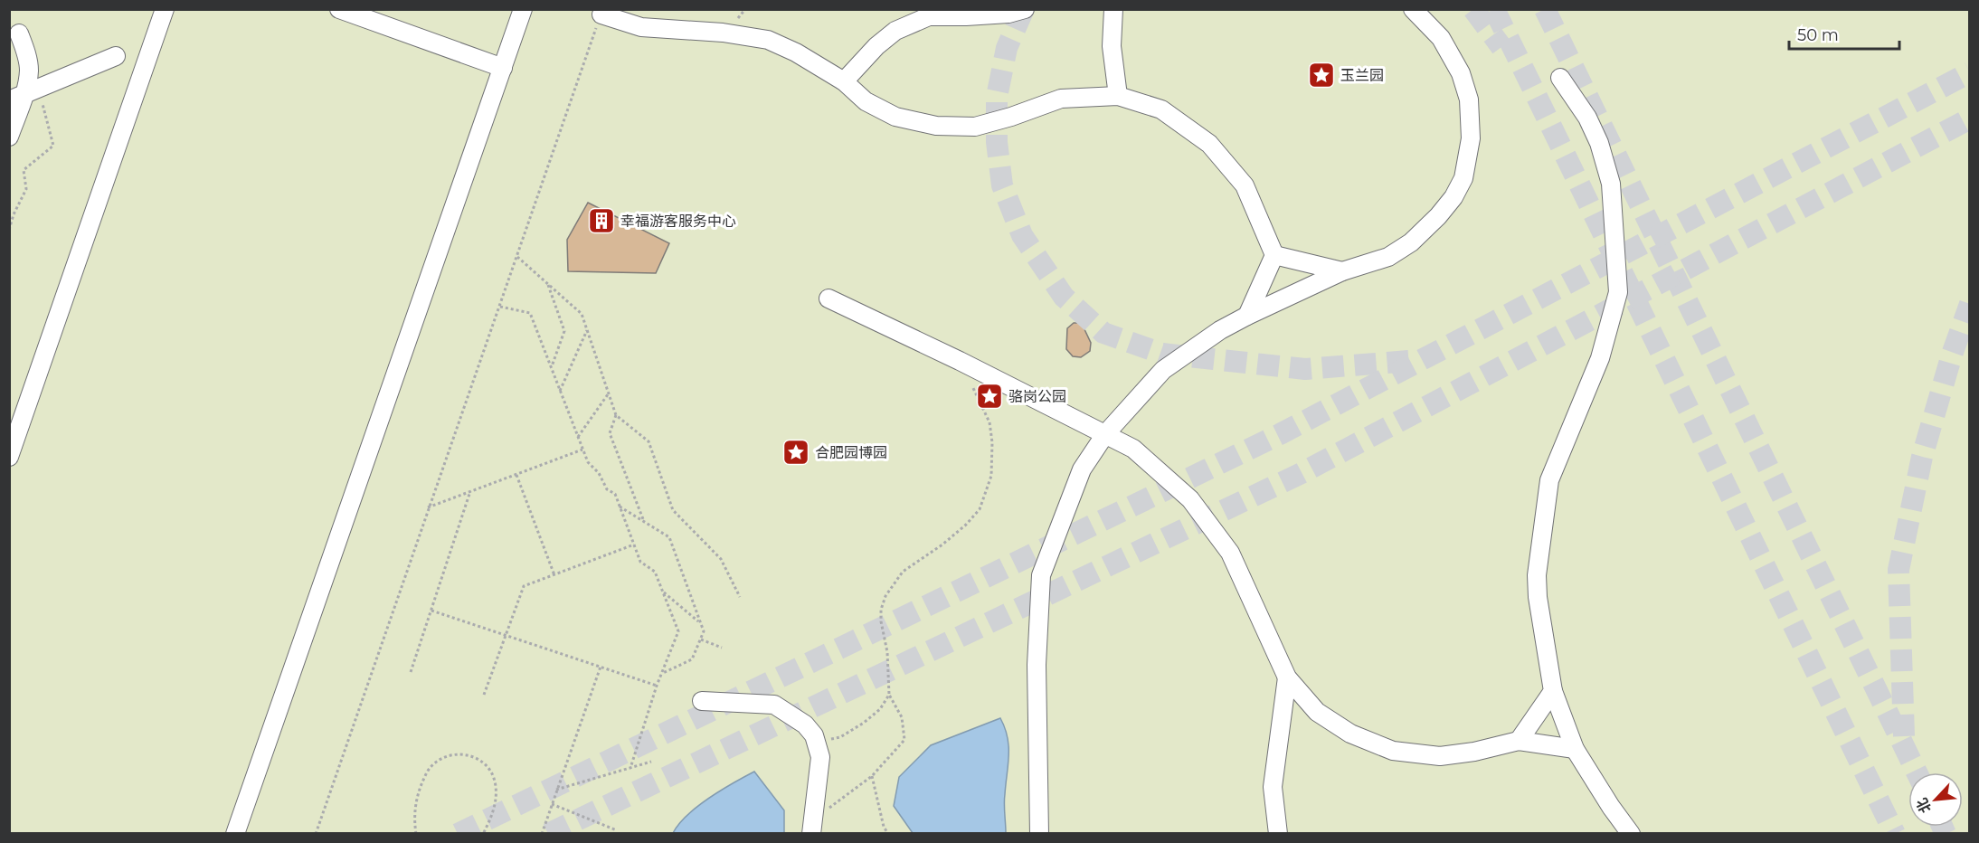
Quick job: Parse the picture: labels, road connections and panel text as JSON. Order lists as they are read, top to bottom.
{
  "places": {
    "place": ["玉兰园", "骆岗公园", "合肥园博园"],
    "building": ["幸福游客服务中心"]
  },
  "scale_bar": "50 m",
  "north": "bottom left"
}
